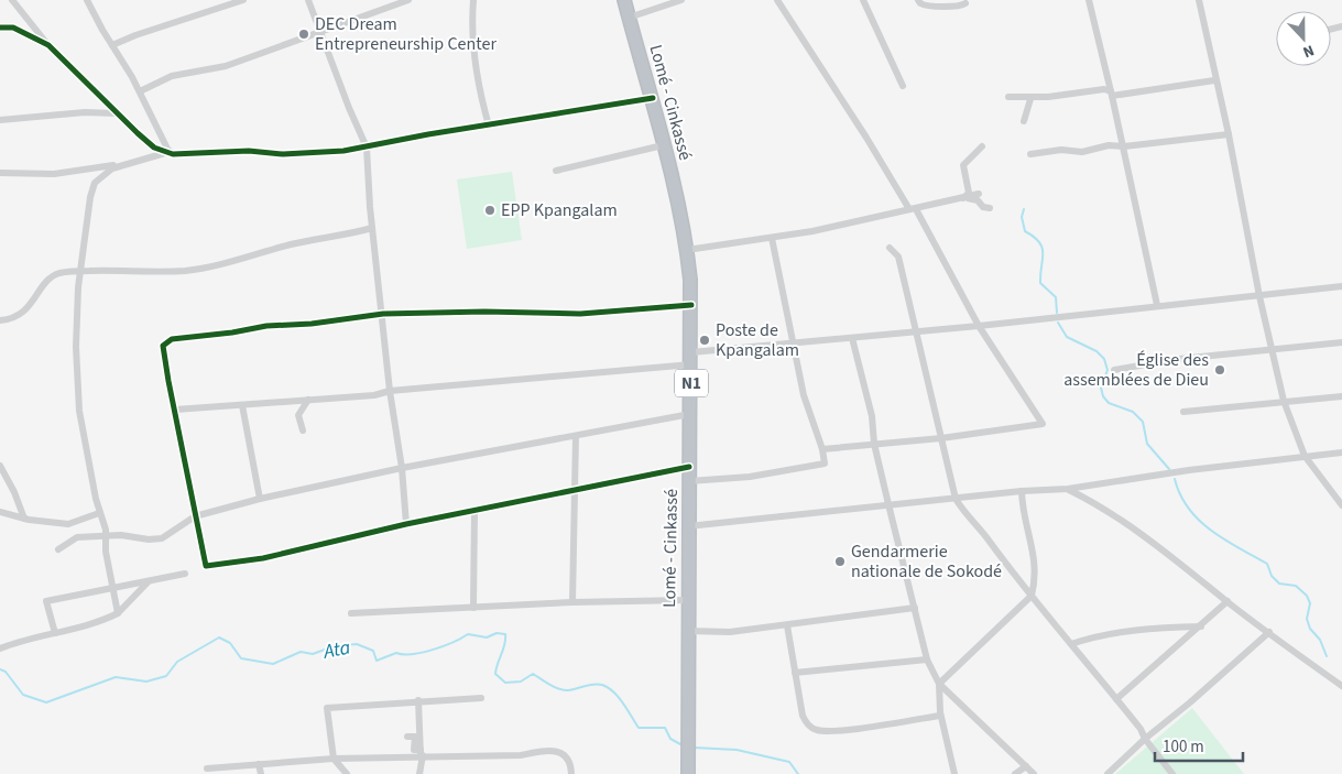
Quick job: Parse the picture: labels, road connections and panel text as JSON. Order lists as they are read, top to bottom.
{
  "streets": {
    "highway": ["Lomé - Cinkassé", "N1"]
  },
  "water": ["Ata"],
  "places": [
    "DEC Dream Entrepreneurship Center",
    "EPP Kpangalam",
    "Poste de Kpangalam",
    "Église des assemblées de Dieu",
    "Gendarmerie nationale de Sokodé"
  ],
  "scale_bar": "100 m",
  "north": "bottom"
}
